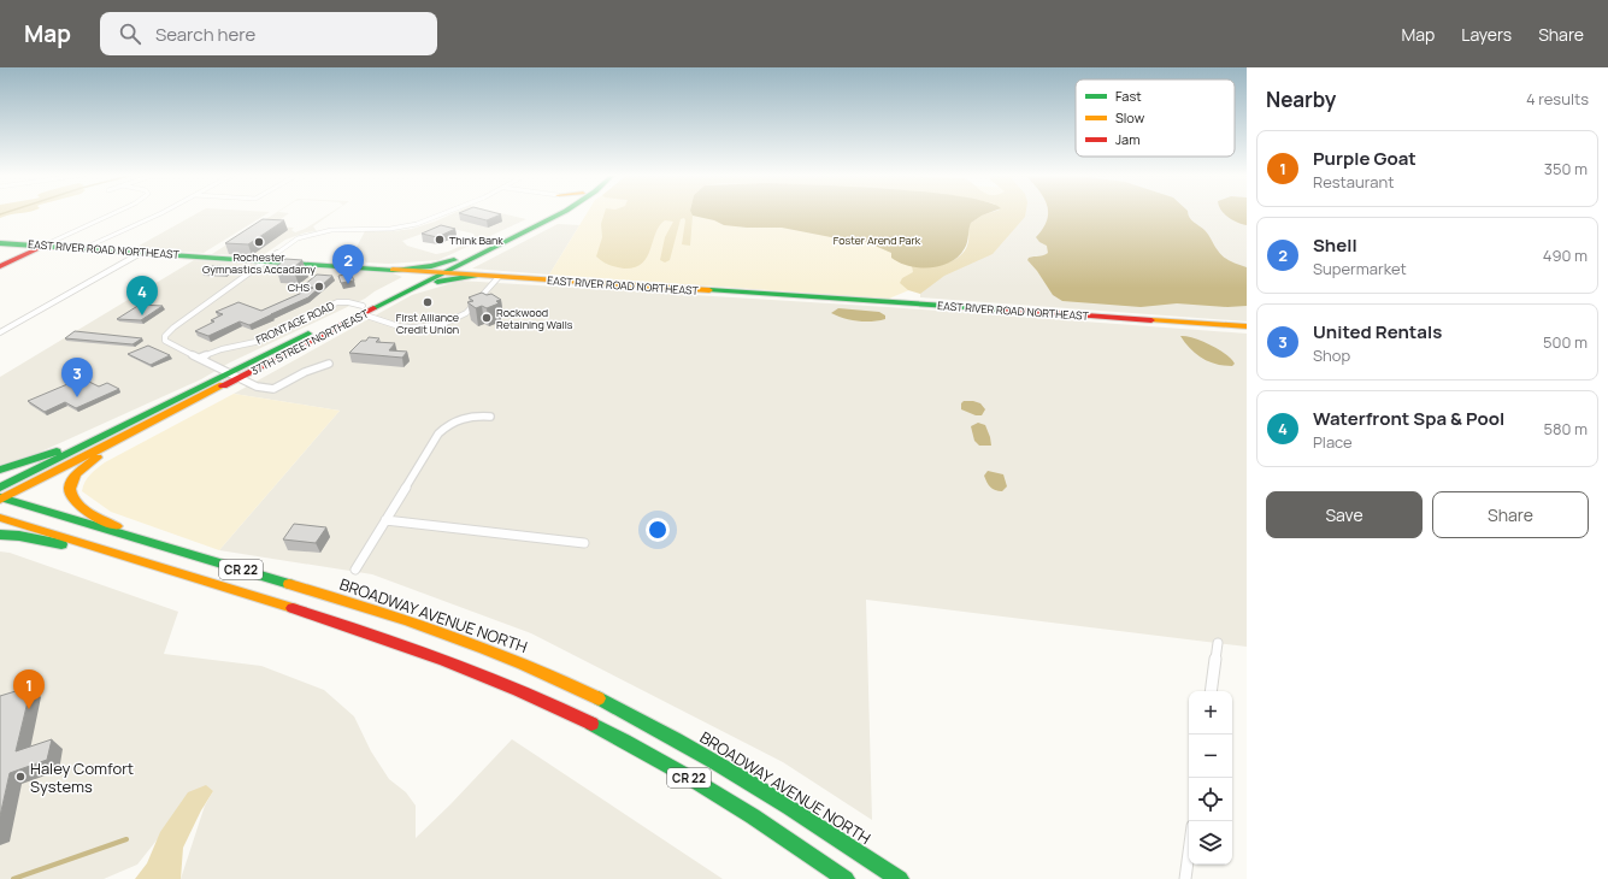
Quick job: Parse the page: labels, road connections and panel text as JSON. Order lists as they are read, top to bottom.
{
  "streets": {
    "main road": [
      "EAST RIVER ROAD NORTHEAST",
      "37TH STREET NORTHEAST",
      "CR 22",
      "BROADWAY AVENUE NORTH"
    ],
    "street": ["FRONTAGE ROAD"]
  },
  "crossings": [
    ["EAST RIVER ROAD NORTHEAST", "FRONTAGE ROAD"],
    ["EAST RIVER ROAD NORTHEAST", "37TH STREET NORTHEAST"],
    ["FRONTAGE ROAD", "37TH STREET NORTHEAST"],
    ["37TH STREET NORTHEAST", "BROADWAY AVENUE NORTH"]
  ],
  "parks": ["Foster Arend Park"],
  "places": [
    "Think Bank",
    "Rochester Gymnastics Accadamy",
    "CHS",
    "First Alliance Credit Union",
    "Rockwood Retaining Walls",
    "Haley Comfort Systems"
  ],
  "legend": ["Fast", "Slow", "Jam"],
  "page": {
    "header": "Map",
    "search": "Search here",
    "nav": ["Map", "Layers", "Share"],
    "heading": ["Nearby", "4 results"],
    "list": [
      {
        "mark": "1",
        "name": "Purple Goat",
        "note": "Restaurant",
        "value": "350 m"
      },
      {
        "mark": "2",
        "name": "Shell",
        "note": "Supermarket",
        "value": "490 m"
      },
      {
        "mark": "3",
        "name": "United Rentals",
        "note": "Shop",
        "value": "500 m"
      },
      {
        "mark": "4",
        "name": "Waterfront Spa & Pool",
        "note": "Place",
        "value": "580 m"
      }
    ],
    "pins": [
      "2",
      "4",
      "3",
      "1"
    ],
    "buttons": ["Save", "Share"],
    "map_buttons": ["+", "−"]
  }
}
